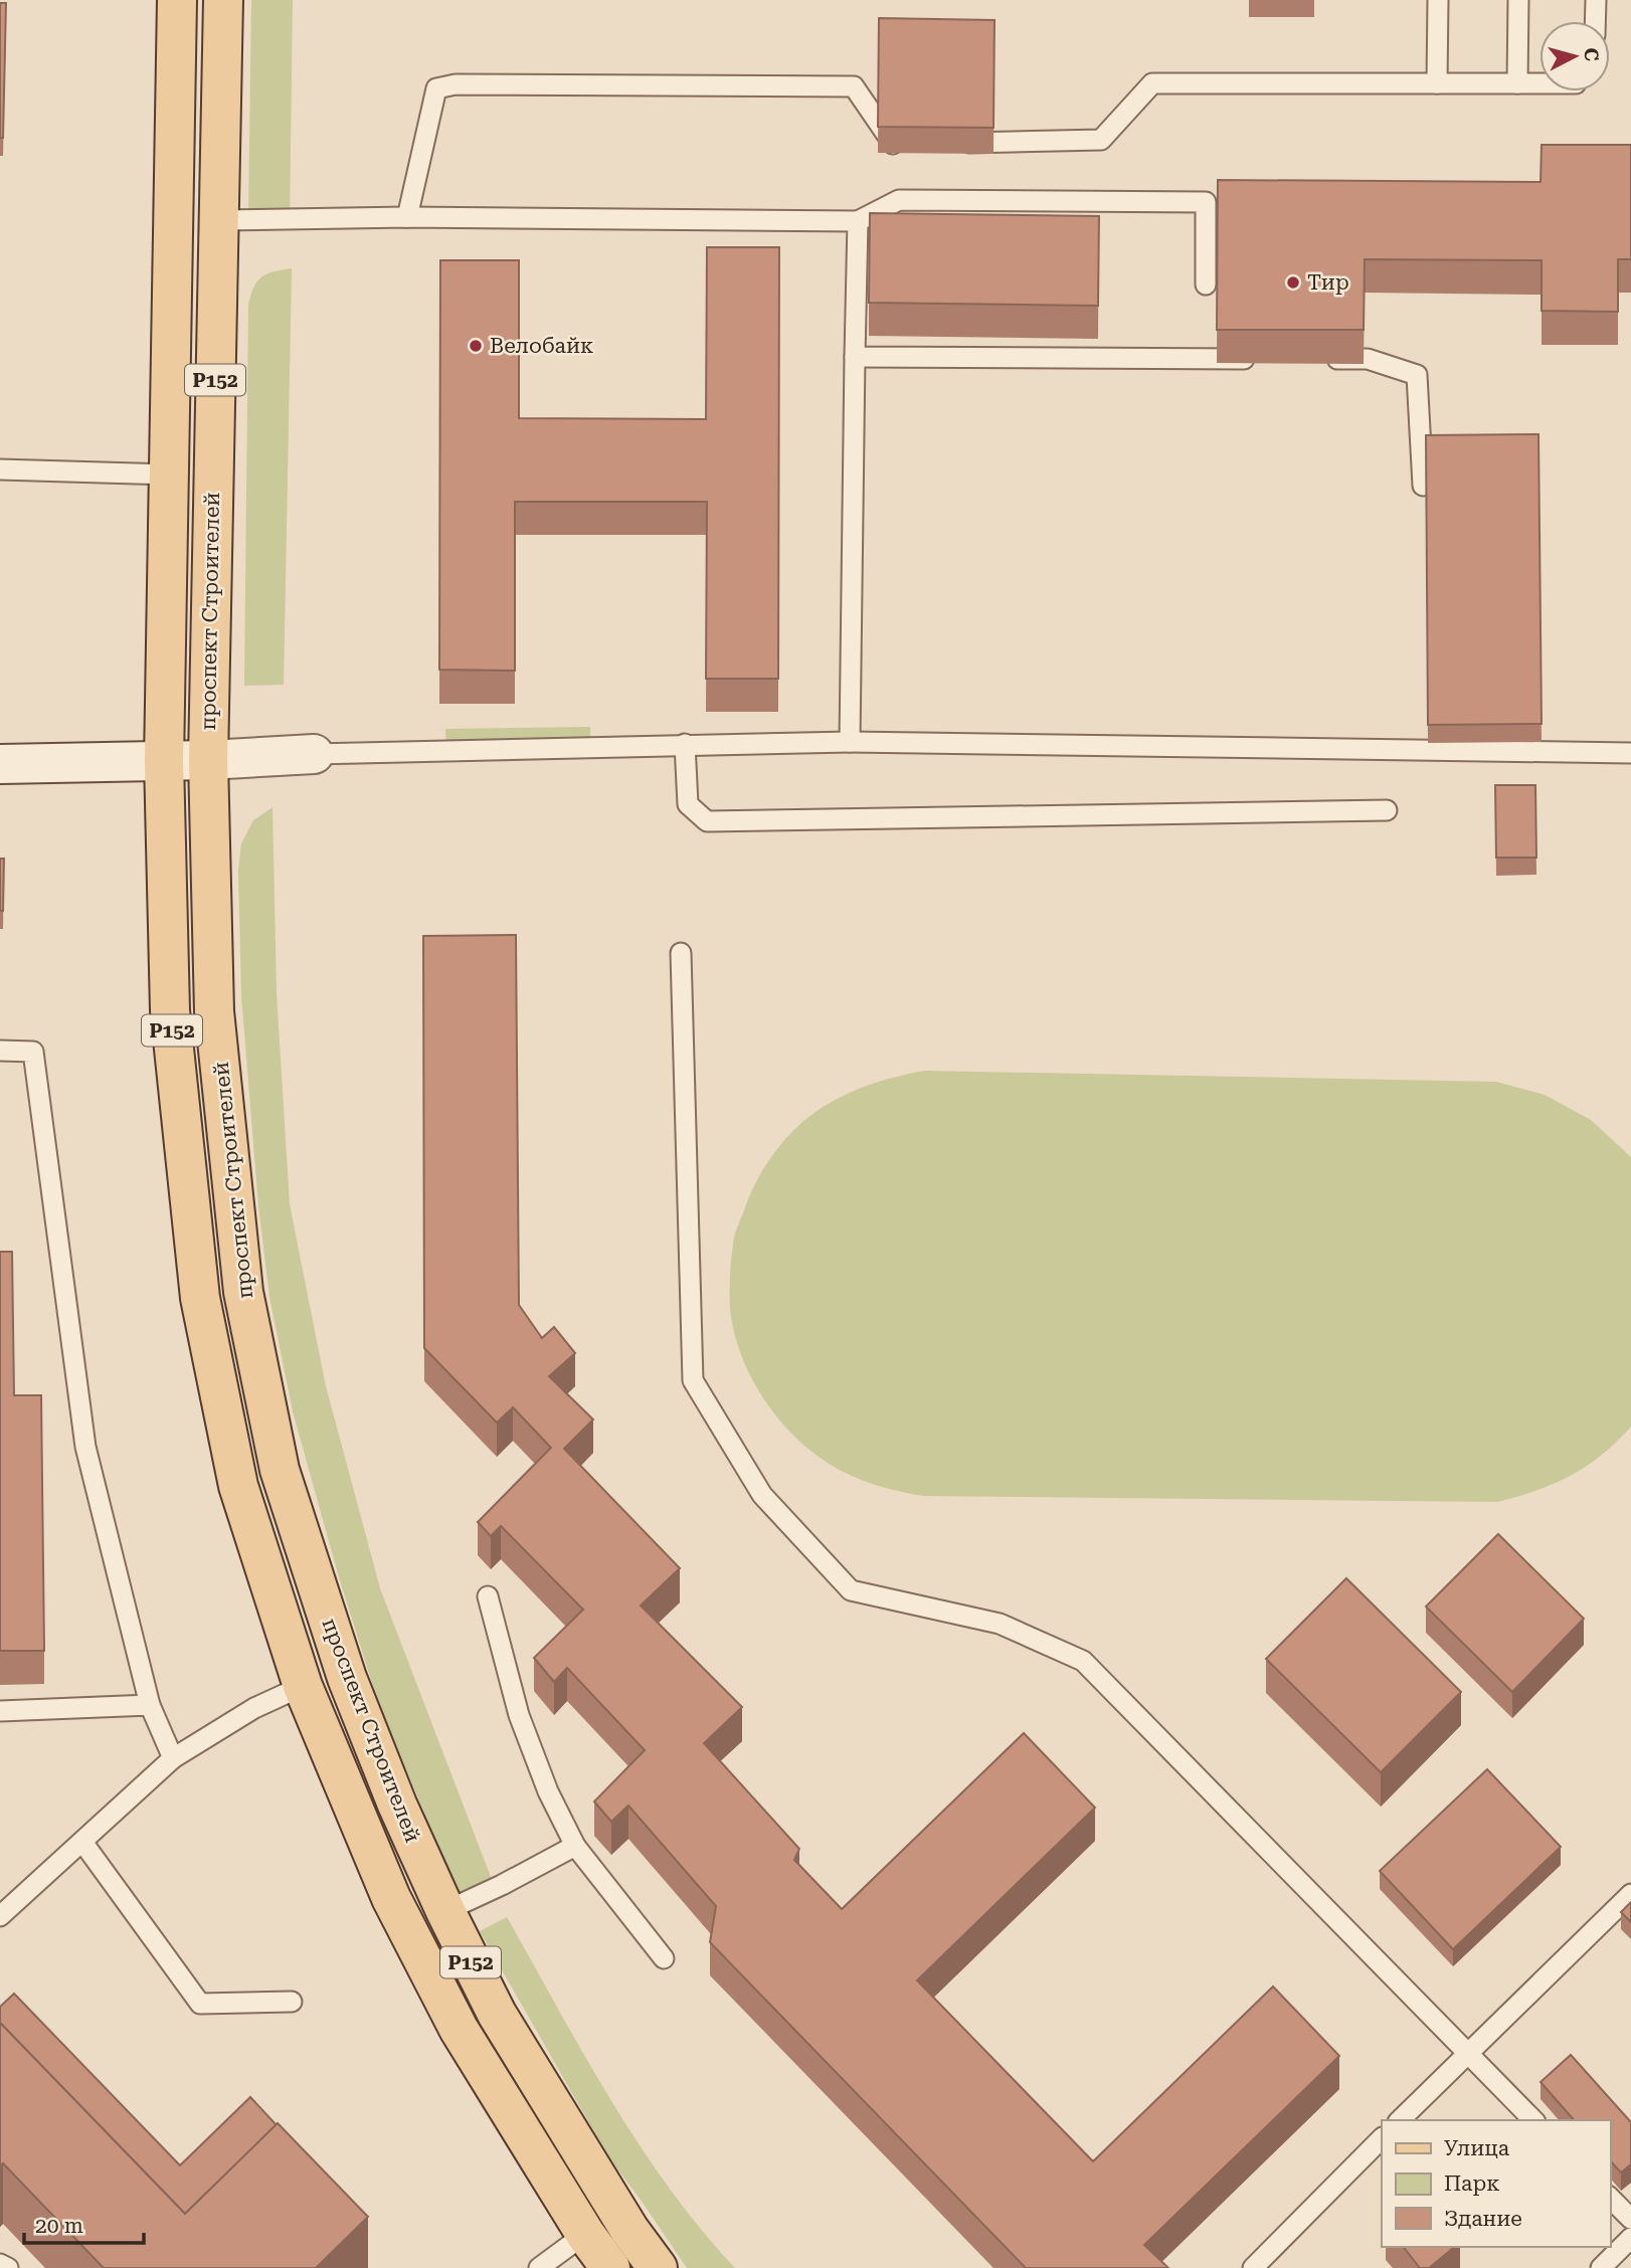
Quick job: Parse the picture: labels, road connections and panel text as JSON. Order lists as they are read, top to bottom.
{
  "streets": {
    "main road": ["Р152", "проспект Строителей"]
  },
  "places": ["Тир", "Велобайк"],
  "legend": ["Улица", "Парк", "Здание"],
  "scale_bar": "20 m",
  "north": "right"
}
